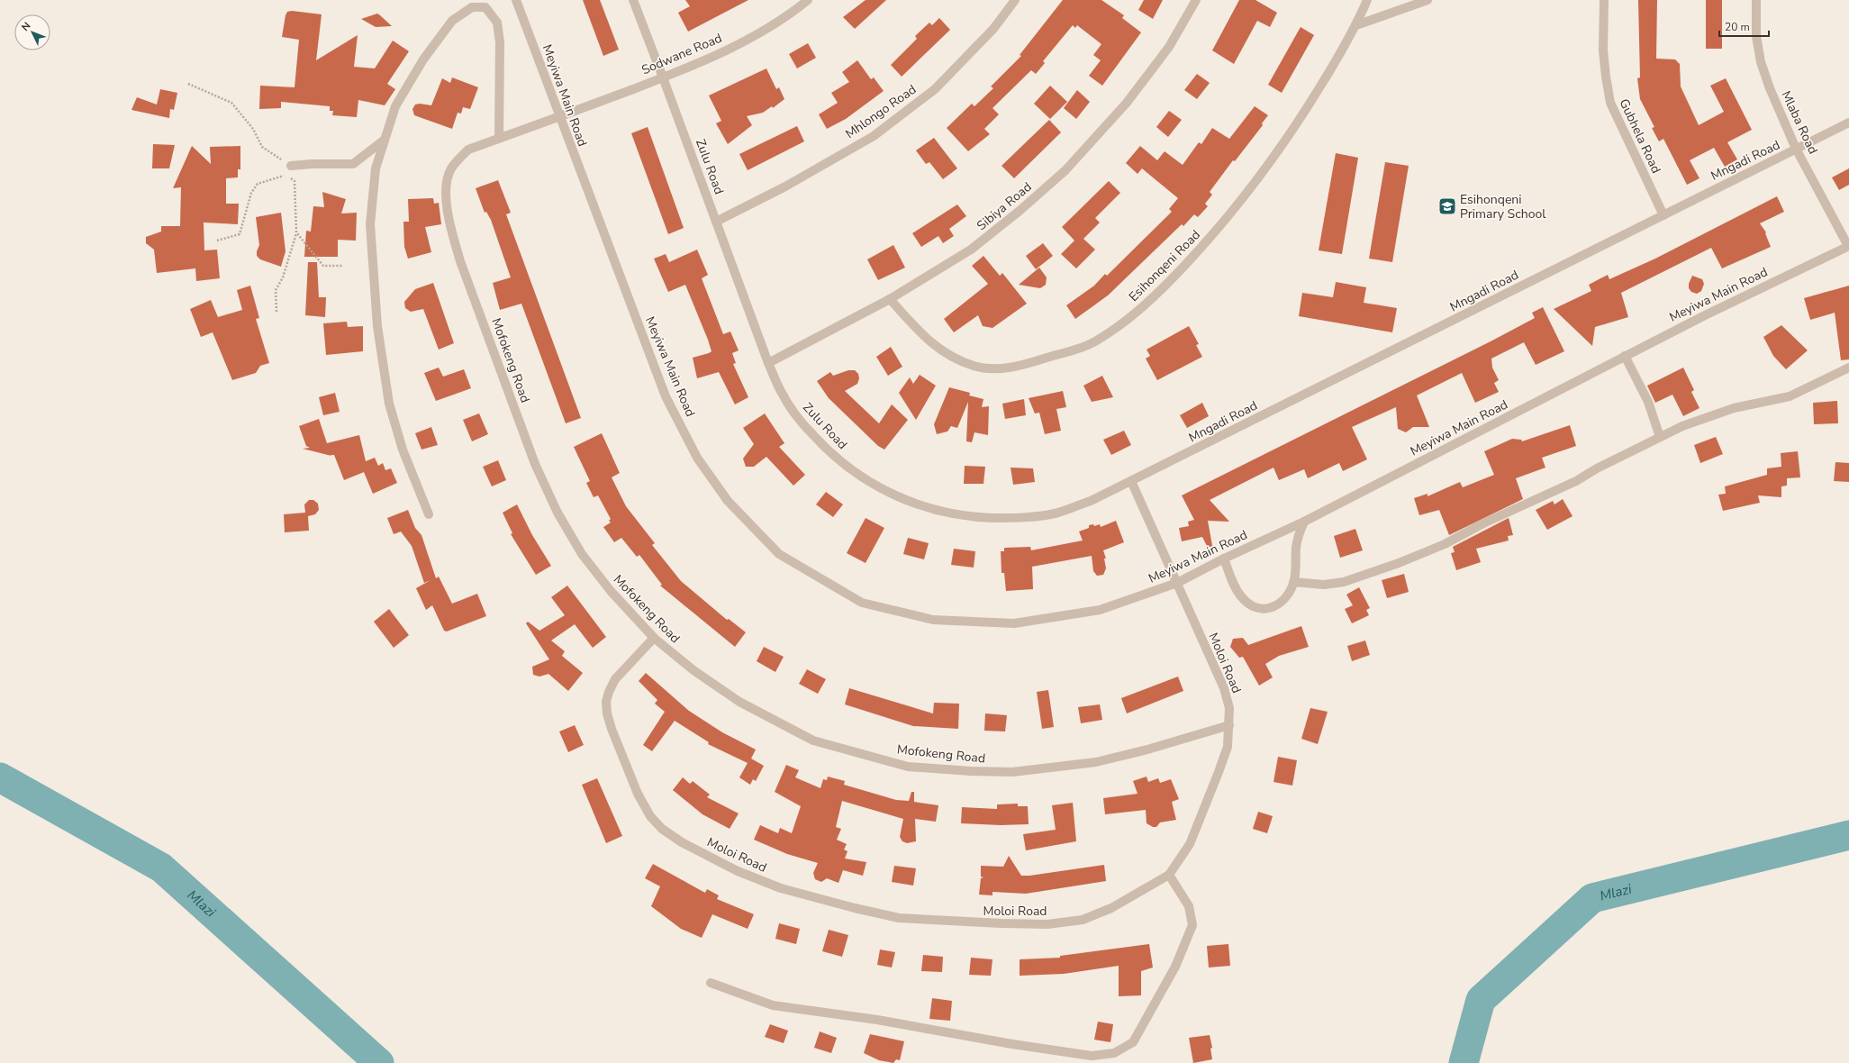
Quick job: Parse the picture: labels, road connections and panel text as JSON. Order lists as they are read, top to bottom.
{
  "streets": {
    "street": [
      "Sodwane Road",
      "Meyiwa Main Road",
      "Mhlongo Road",
      "Mlaba Road",
      "Gubhela Road",
      "Mngadi Road",
      "Zulu Road",
      "Sibiya Road",
      "Esihonqeni Road",
      "Mofokeng Road",
      "Moloi Road"
    ]
  },
  "crossings": [
    ["Sodwane Road", "Meyiwa Main Road"],
    ["Sodwane Road", "Zulu Road"],
    ["Sodwane Road", "Mofokeng Road"],
    ["Meyiwa Main Road", "Mlaba Road"],
    ["Meyiwa Main Road", "Mofokeng Road"],
    ["Meyiwa Main Road", "Moloi Road"],
    ["Mhlongo Road", "Zulu Road"],
    ["Mlaba Road", "Mngadi Road"],
    ["Gubhela Road", "Mngadi Road"],
    ["Mngadi Road", "Zulu Road"],
    ["Mngadi Road", "Moloi Road"],
    ["Zulu Road", "Sibiya Road"],
    ["Zulu Road", "Moloi Road"],
    ["Sibiya Road", "Esihonqeni Road"],
    ["Mofokeng Road", "Moloi Road"]
  ],
  "water": ["Mlazi"],
  "places": {
    "school or university": ["Esihonqeni Primary School"]
  },
  "scale_bar": "20 m",
  "north": "top left"
}
